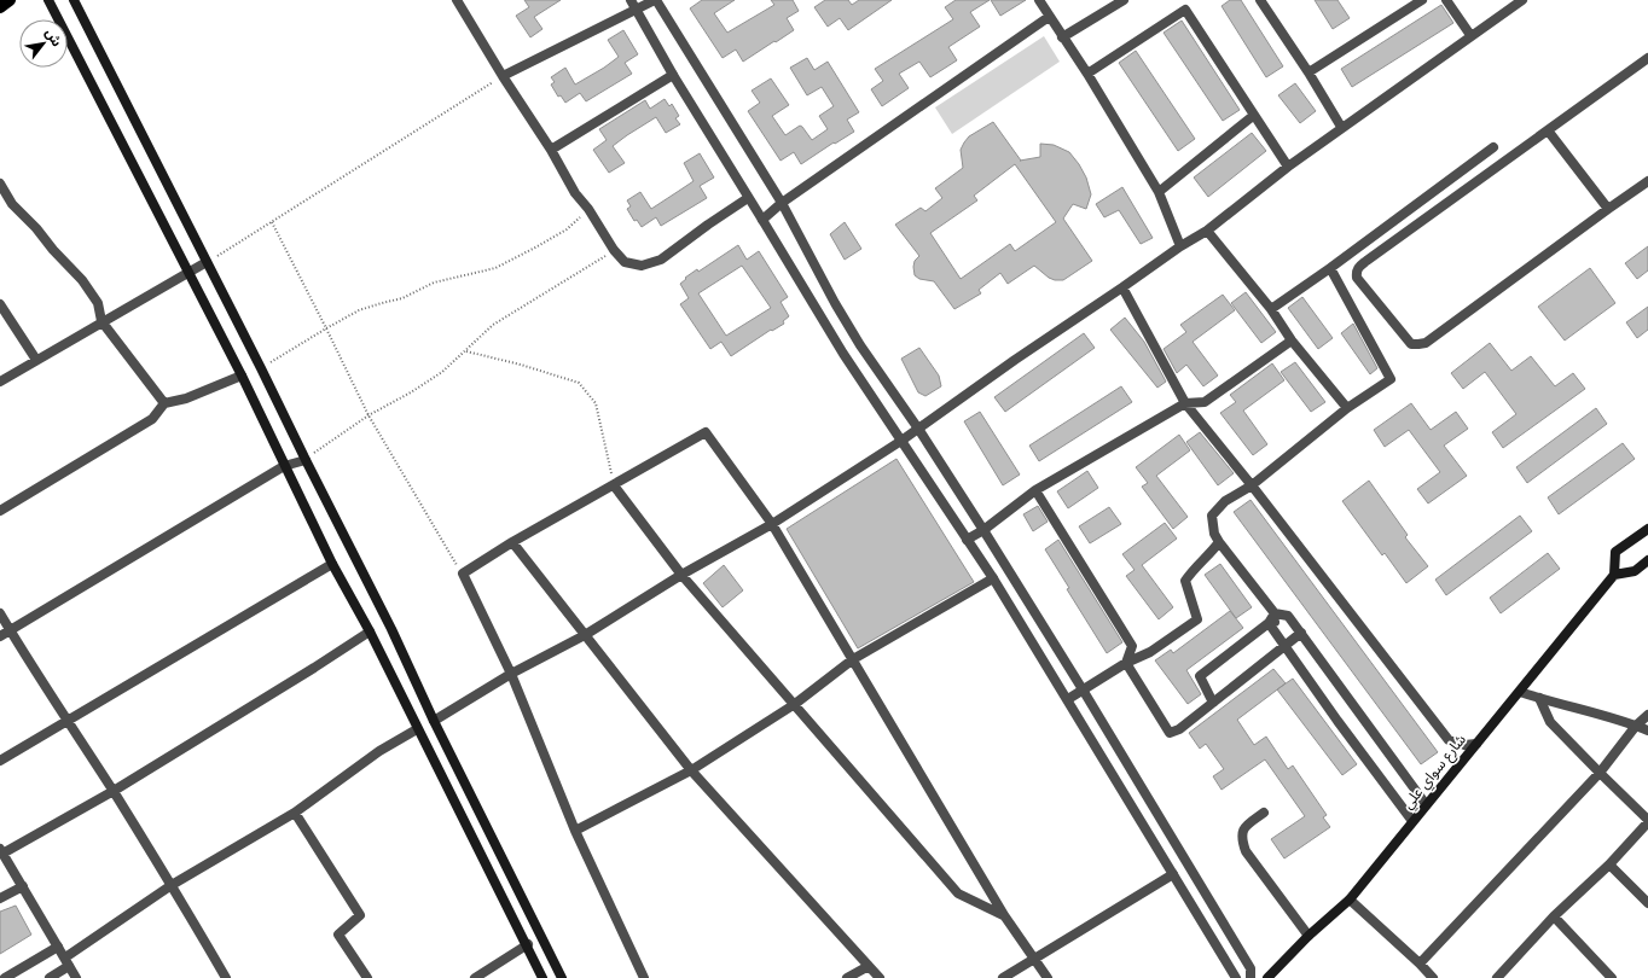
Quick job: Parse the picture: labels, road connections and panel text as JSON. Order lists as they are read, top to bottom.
{
  "streets": {
    "main road": ["شارع سواي علي"]
  },
  "north": "top right"
}
